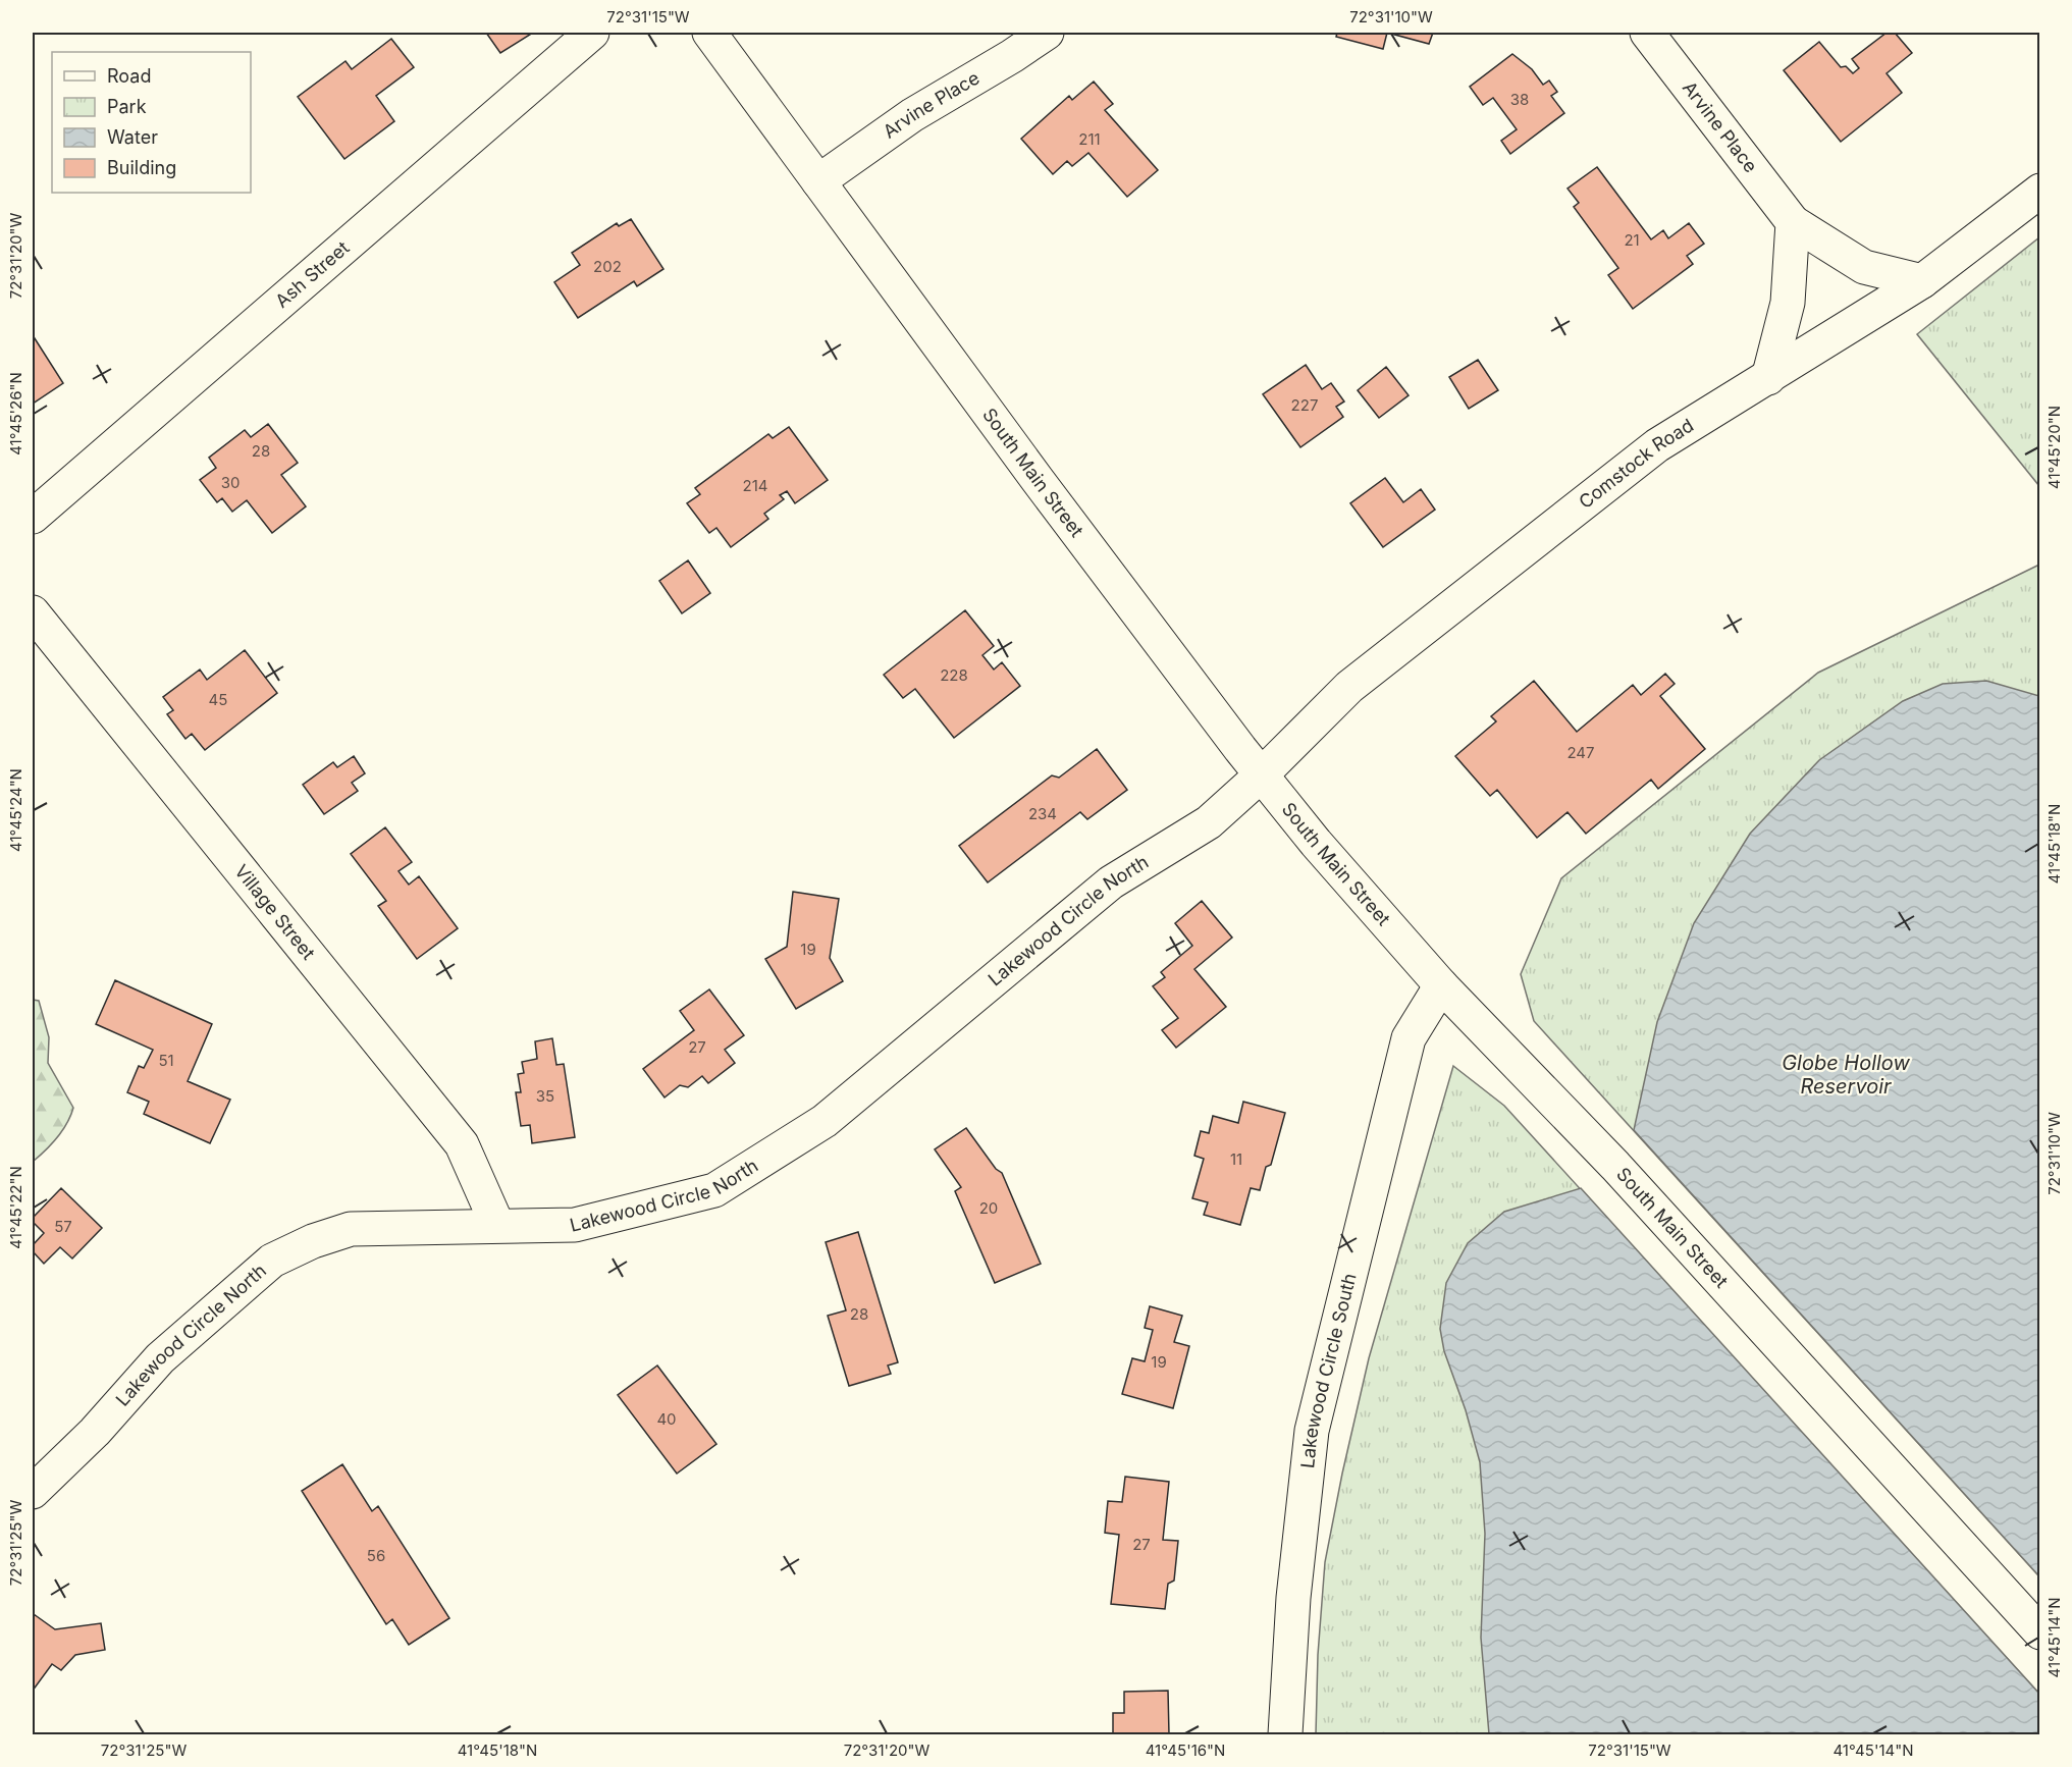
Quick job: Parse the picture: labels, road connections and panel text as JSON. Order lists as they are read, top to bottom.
{
  "streets": {
    "street": [
      "Arvine Place",
      "Ash Street",
      "Comstock Road",
      "South Main Street",
      "Village Street",
      "Lakewood Circle North",
      "Lakewood Circle South"
    ]
  },
  "crossings": [
    ["Arvine Place", "Comstock Road"],
    ["Arvine Place", "South Main Street"],
    ["Comstock Road", "South Main Street"],
    ["Comstock Road", "Lakewood Circle North"],
    ["South Main Street", "Lakewood Circle North"],
    ["South Main Street", "Lakewood Circle South"],
    ["Village Street", "Lakewood Circle North"]
  ],
  "water": ["Globe Hollow Reservoir"],
  "house_numbers": [
    "38",
    "211",
    "21",
    "202",
    "227",
    "28",
    "30",
    "214",
    "228",
    "45",
    "247",
    "234",
    "19",
    "27",
    "51",
    "35",
    "11",
    "20",
    "57",
    "28",
    "19",
    "40",
    "27",
    "56"
  ],
  "legend": [
    "Road",
    "Park",
    "Water",
    "Building"
  ],
  "coordinates": [
    "72°31'15\"W",
    "72°31'10\"W",
    "72°31'20\"W",
    "41°45'26\"N",
    "41°45'20\"N",
    "41°45'24\"N",
    "41°45'18\"N",
    "41°45'22\"N",
    "72°31'25\"W",
    "41°45'14\"N",
    "41°45'16\"N"
  ]
}
